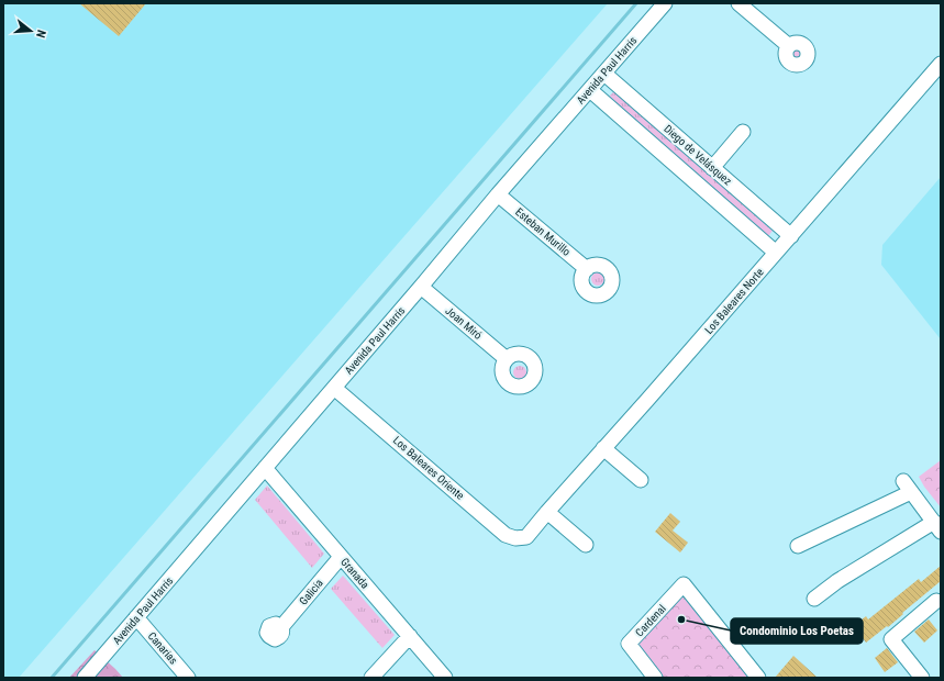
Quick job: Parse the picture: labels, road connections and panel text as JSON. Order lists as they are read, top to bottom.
{
  "streets": {
    "street": [
      "Avenida Paul Harris",
      "Diego de Velásquez",
      "Esteban Murillo",
      "Los Baleares Norte",
      "Joan Miró",
      "Los Baleares Oriente",
      "Granada",
      "Galicia",
      "Cardenal",
      "Canarias"
    ]
  },
  "crossings": [
    ["Avenida Paul Harris", "Diego de Velásquez"],
    ["Avenida Paul Harris", "Esteban Murillo"],
    ["Avenida Paul Harris", "Joan Miró"],
    ["Avenida Paul Harris", "Los Baleares Oriente"],
    ["Avenida Paul Harris", "Granada"],
    ["Avenida Paul Harris", "Canarias"],
    ["Diego de Velásquez", "Los Baleares Norte"],
    ["Los Baleares Norte", "Los Baleares Oriente"],
    ["Granada", "Galicia"]
  ],
  "places": ["Condominio Los Poetas"],
  "north": "right"
}
